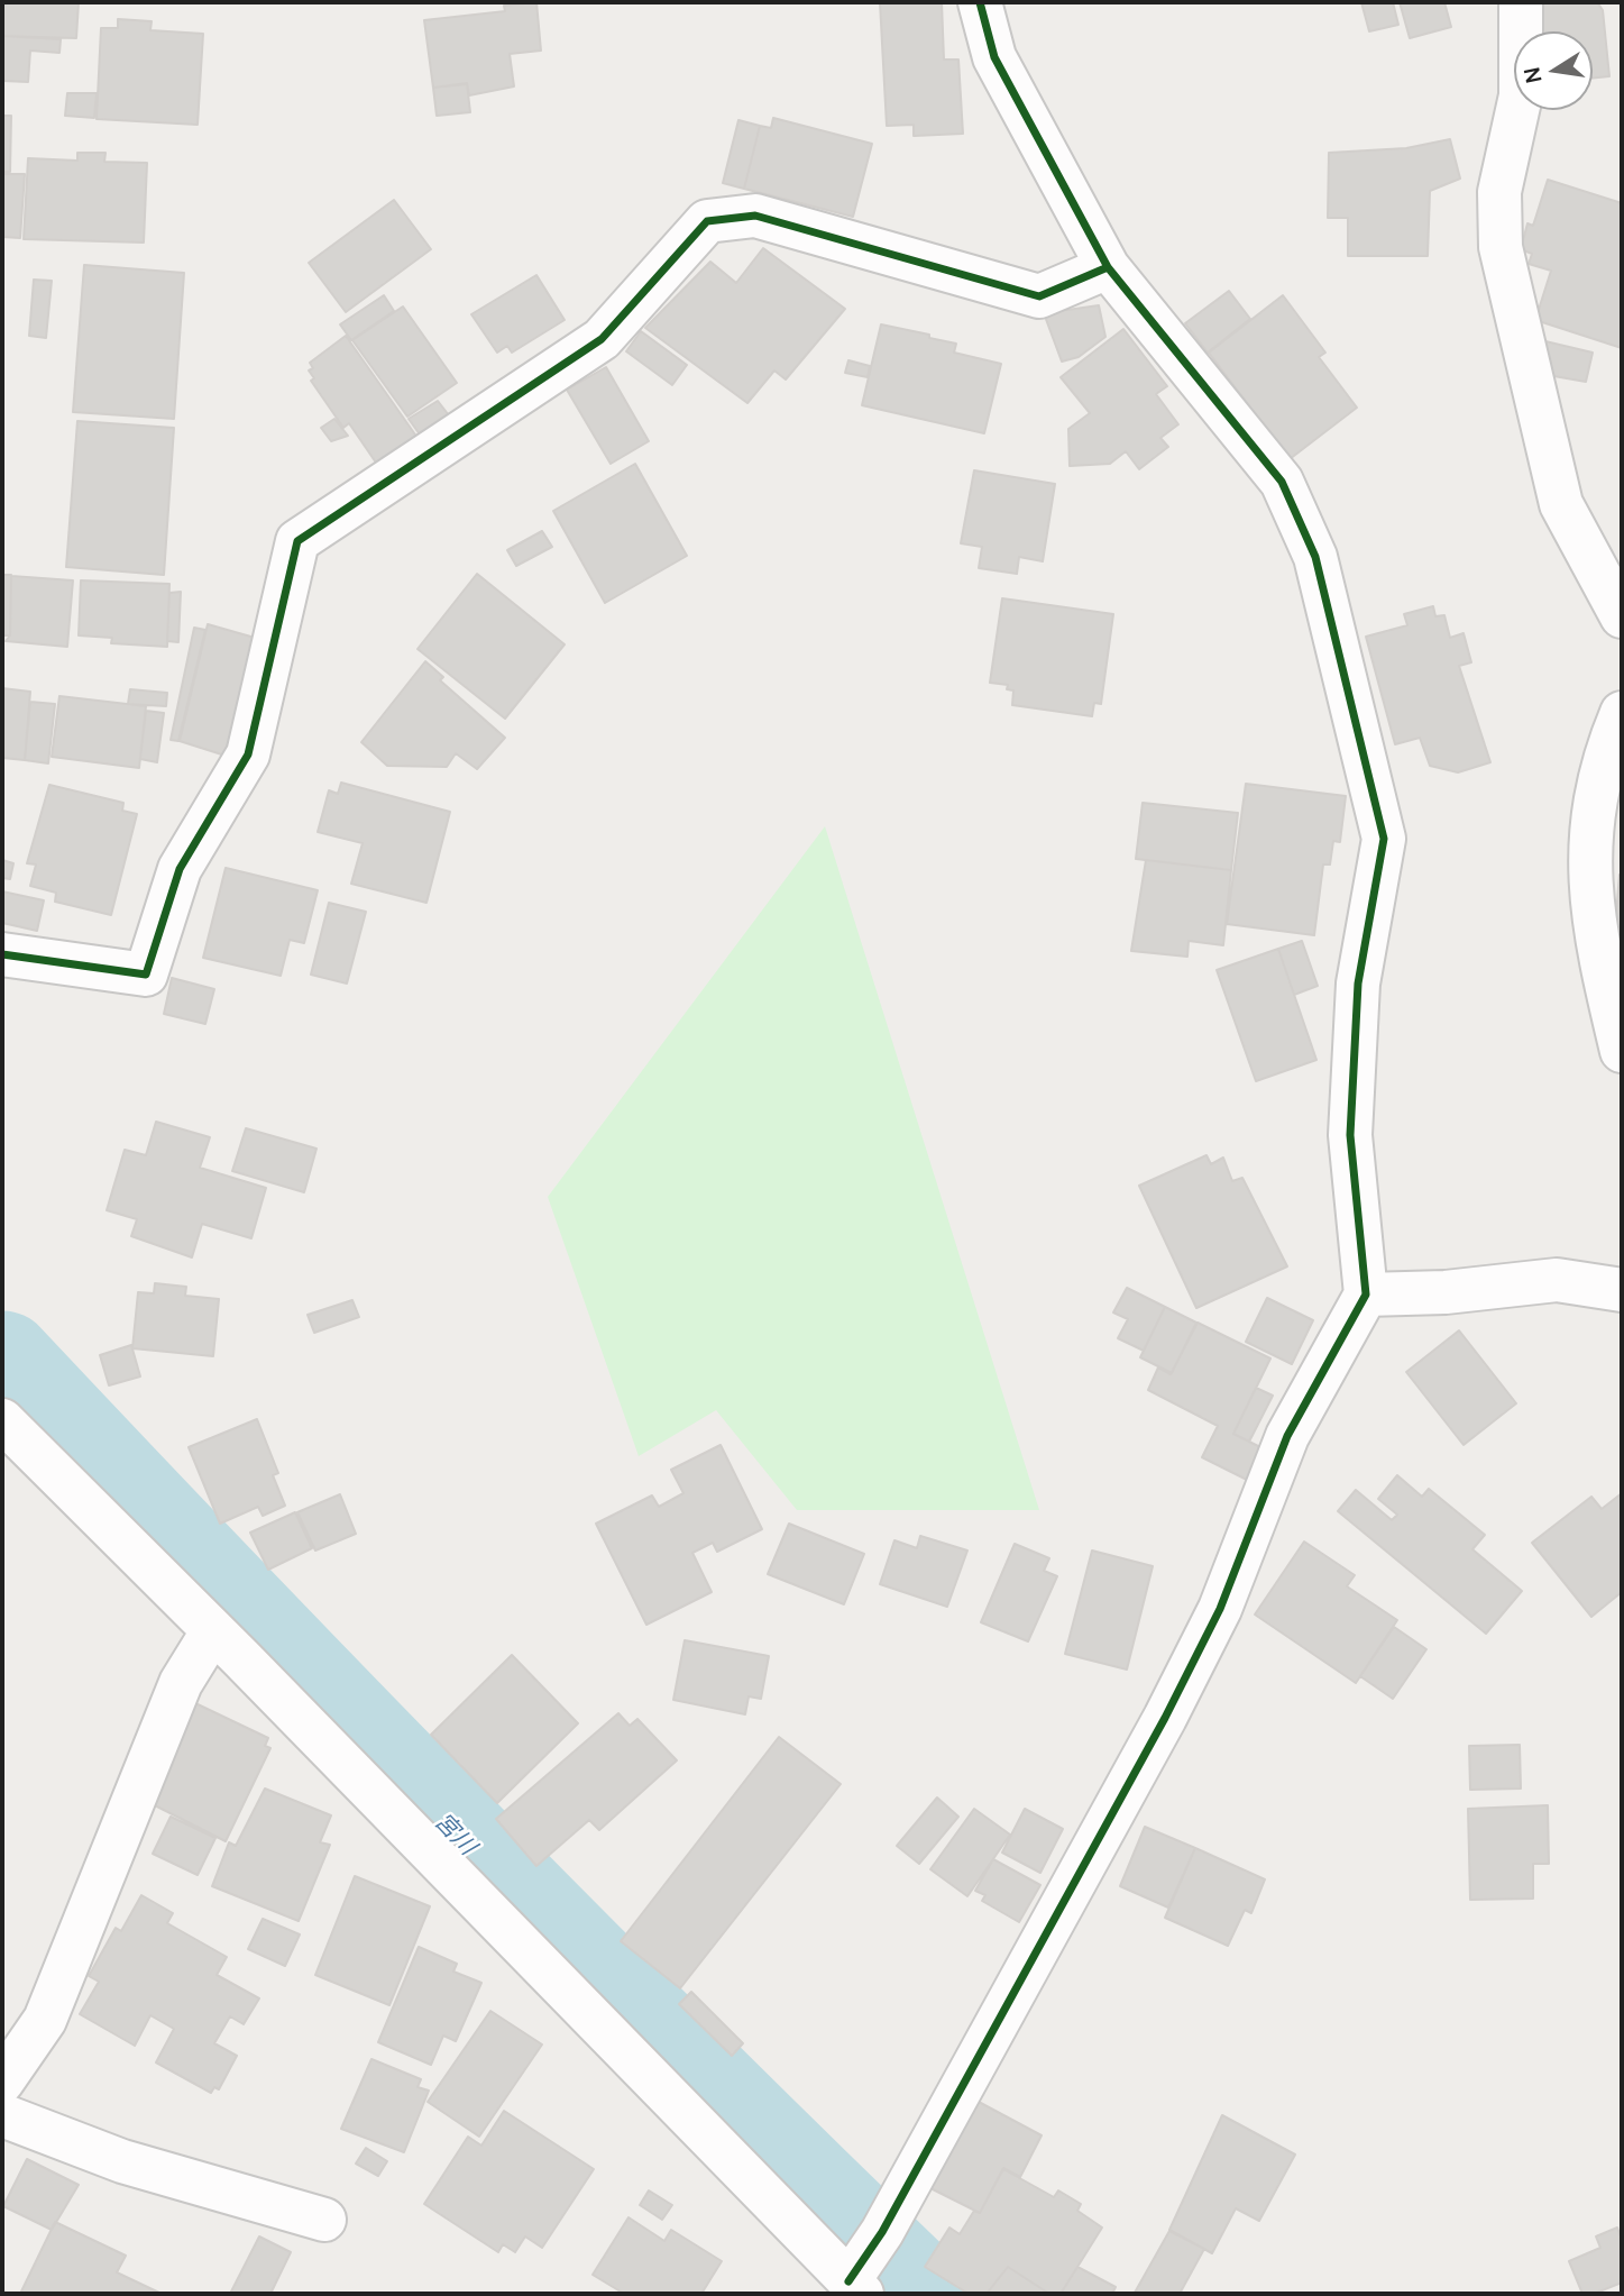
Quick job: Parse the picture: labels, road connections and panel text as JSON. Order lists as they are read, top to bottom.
{
  "water": ["宮川"],
  "north": "left"
}
